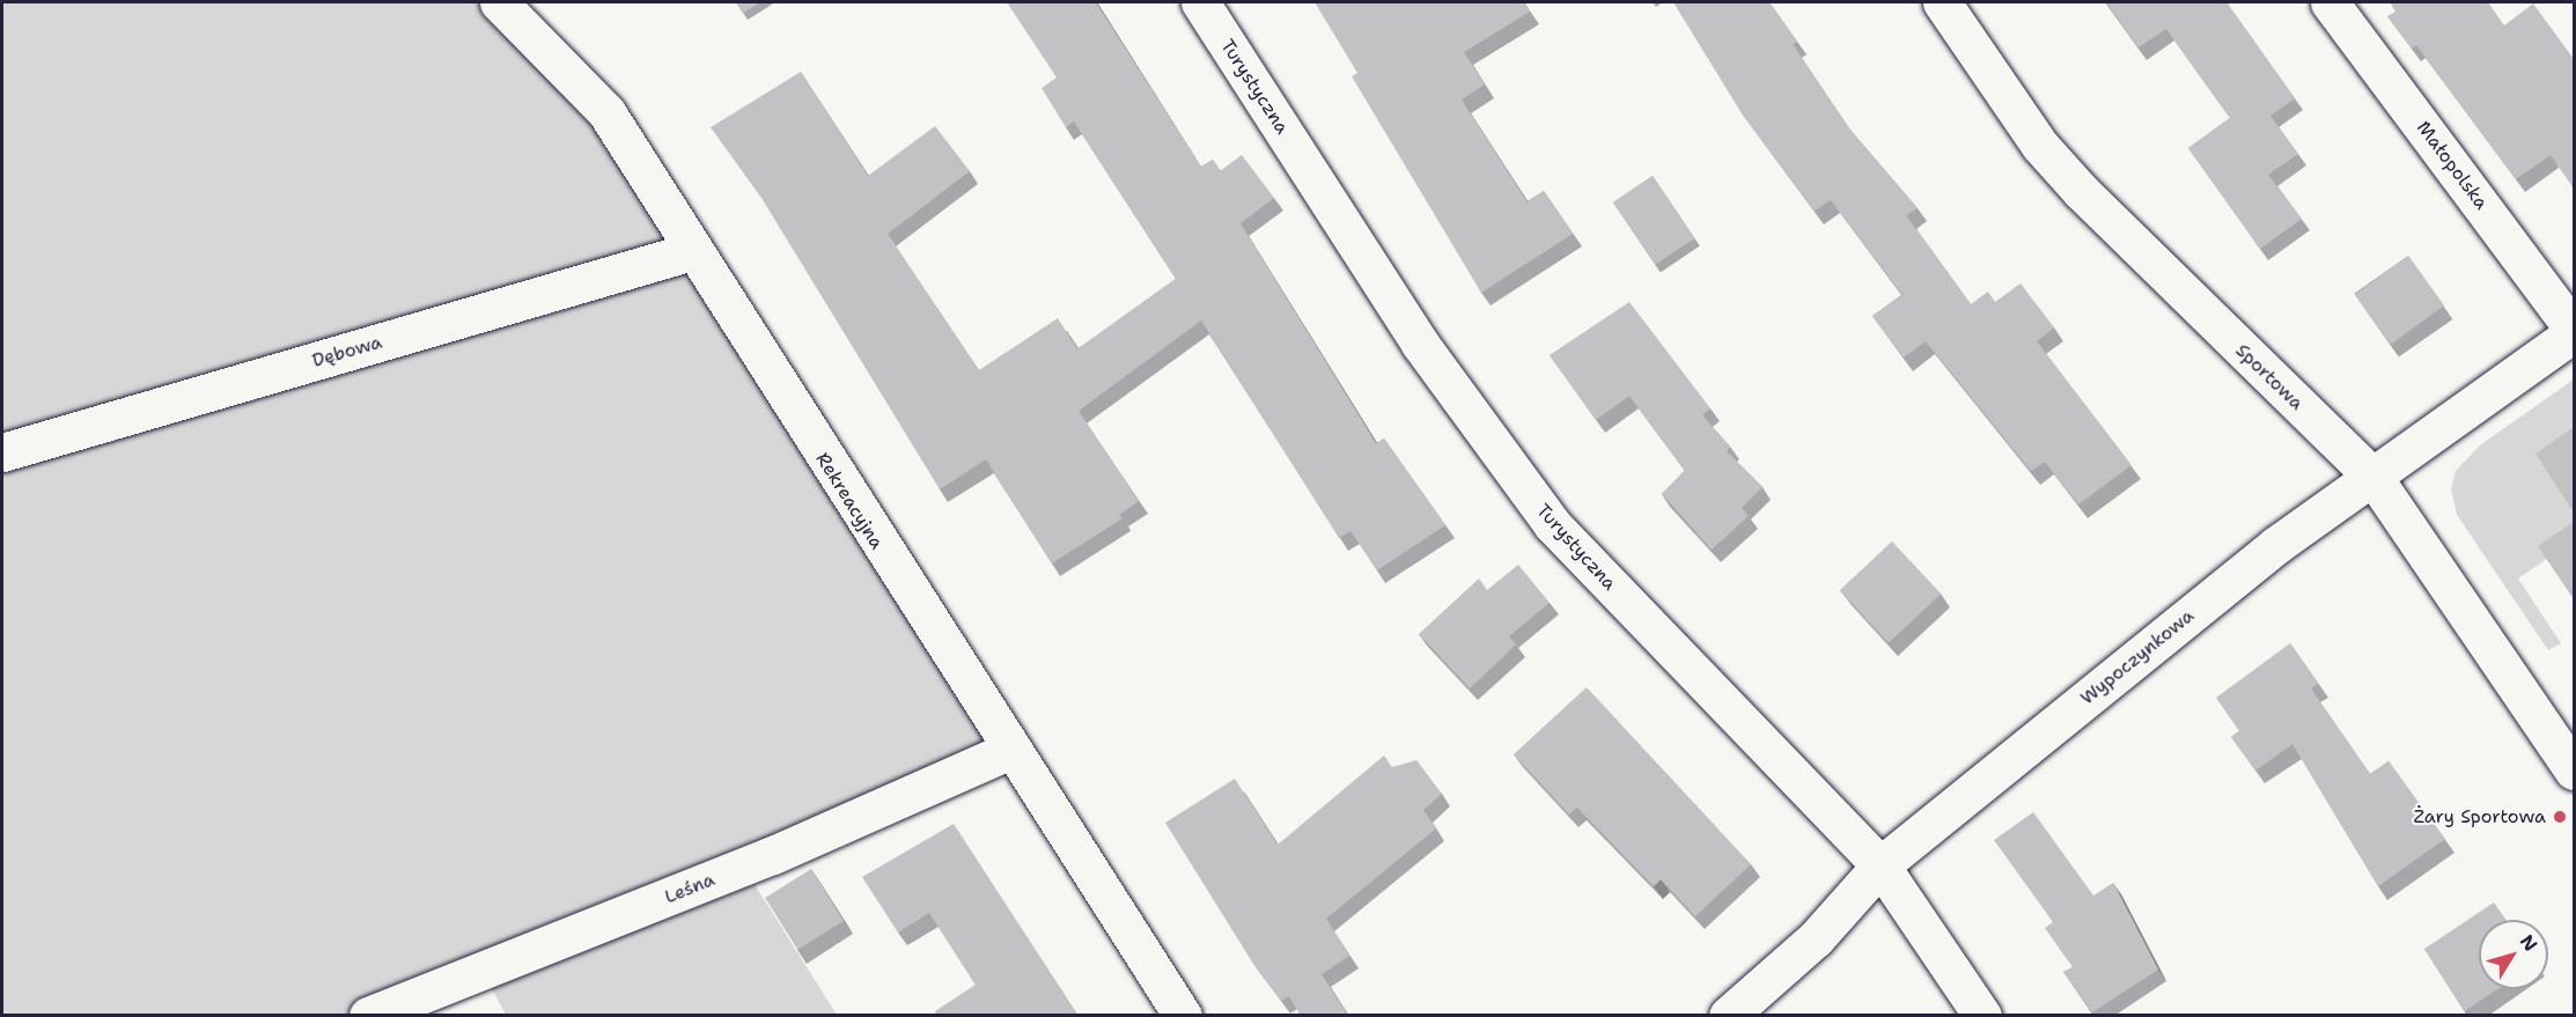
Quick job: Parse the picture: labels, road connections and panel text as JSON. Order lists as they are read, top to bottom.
{
  "streets": {
    "street": [
      "Turystyczna",
      "Małopolska",
      "Dębowa",
      "Sportowa",
      "Rekreacyjna",
      "Wypoczynkowa",
      "Leśna"
    ]
  },
  "crossings": [
    ["Turystyczna", "Wypoczynkowa"],
    ["Małopolska", "Wypoczynkowa"],
    ["Dębowa", "Rekreacyjna"],
    ["Sportowa", "Wypoczynkowa"],
    ["Rekreacyjna", "Leśna"]
  ],
  "places": ["Żary Sportowa"],
  "north": "top right"
}
